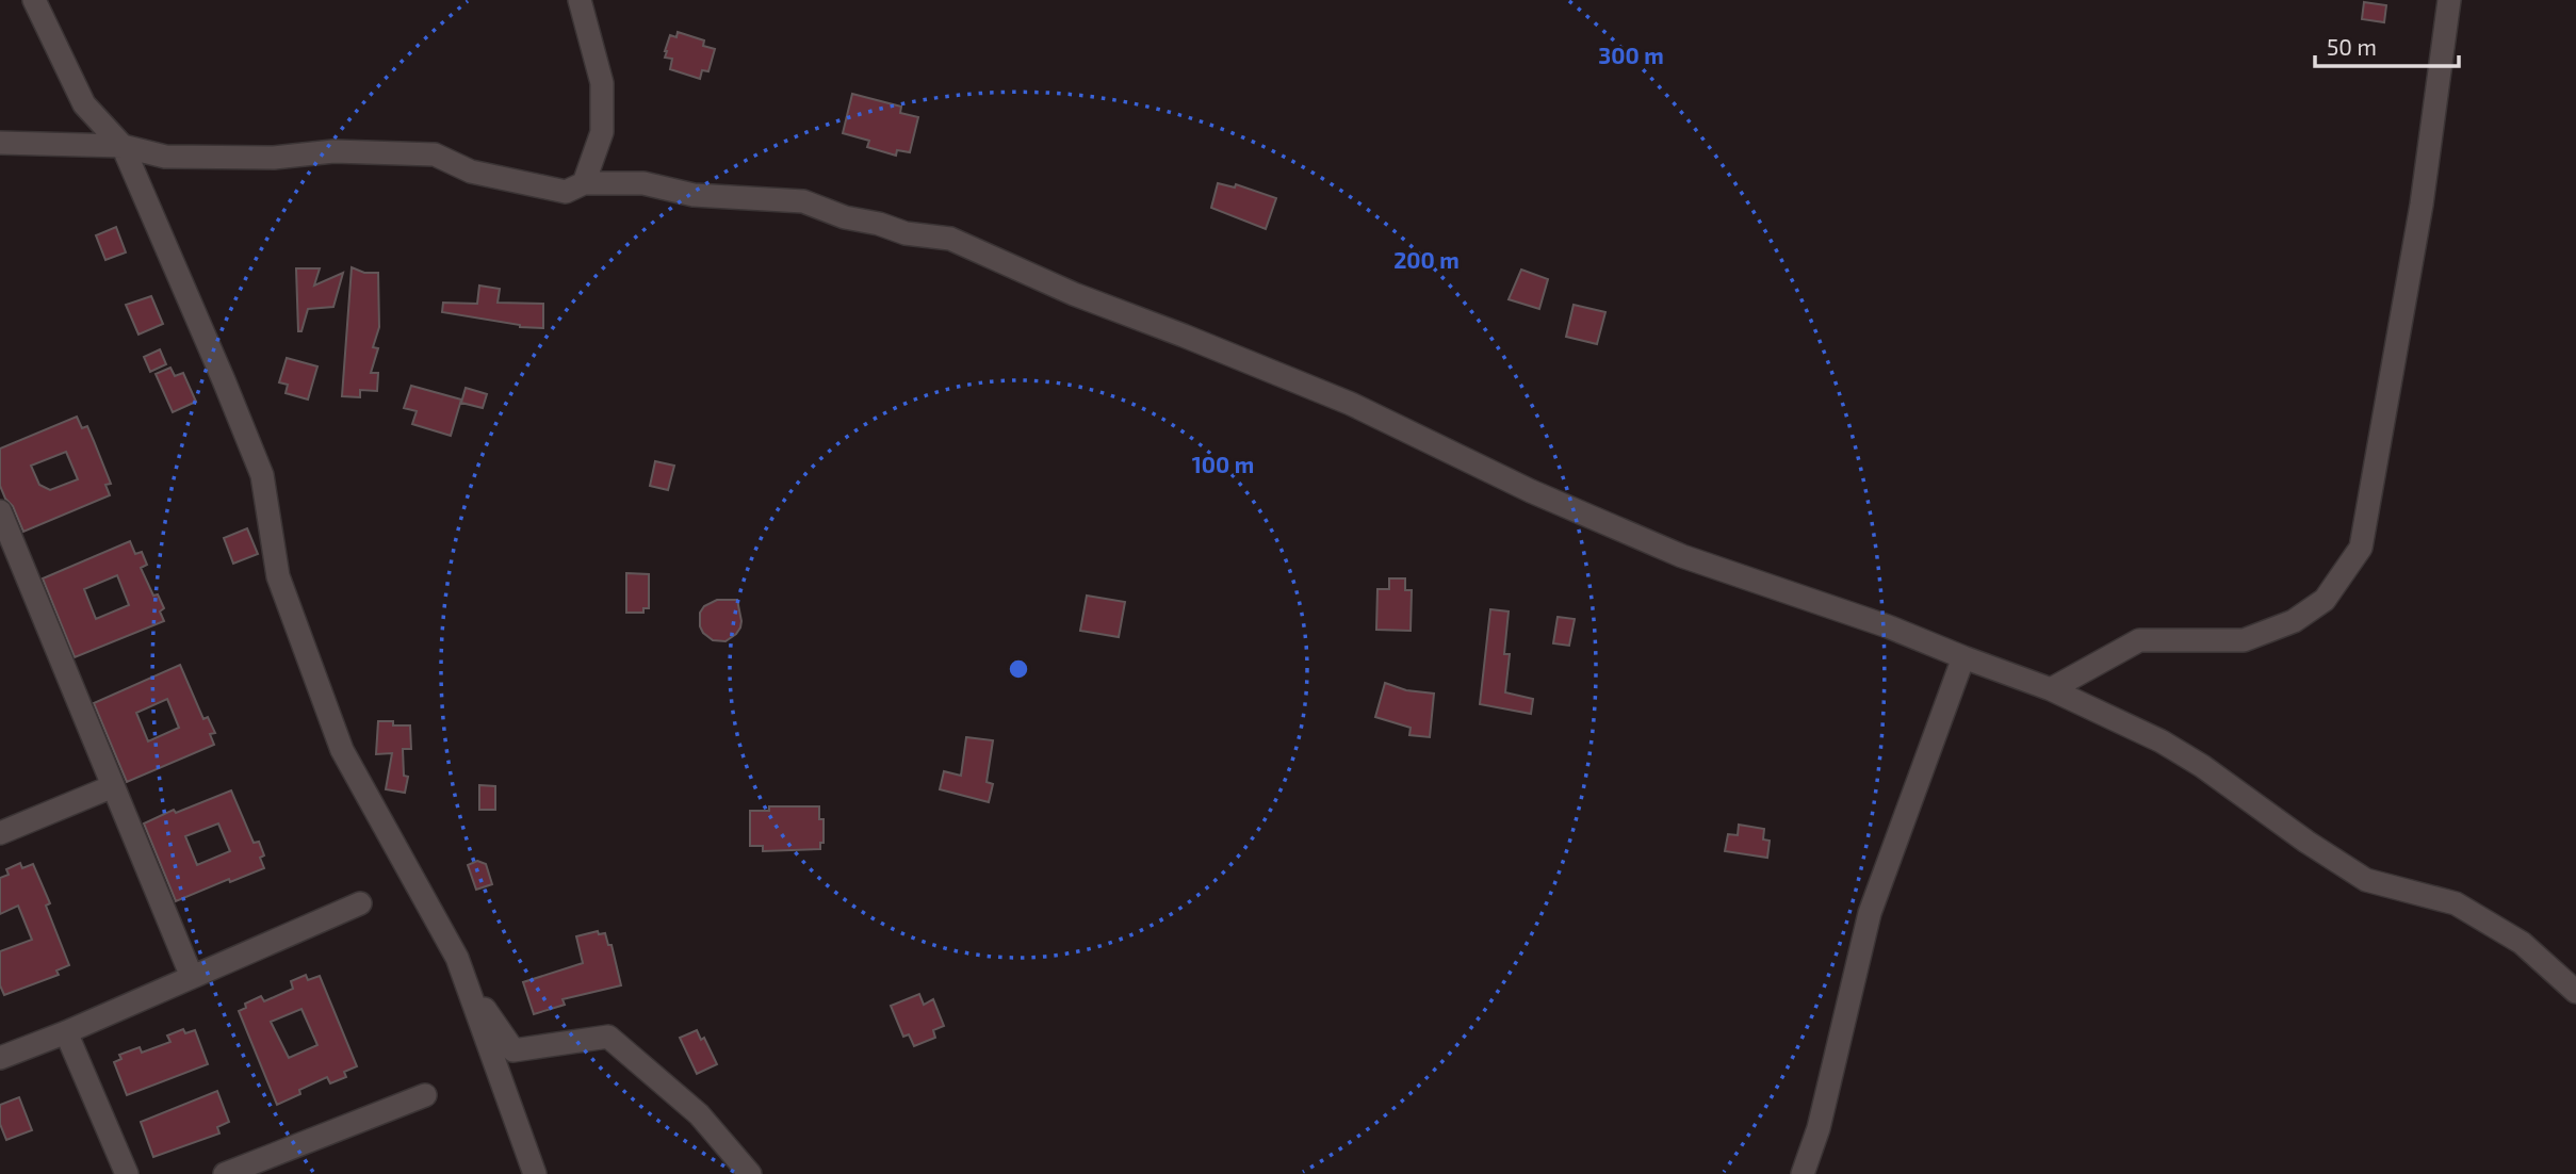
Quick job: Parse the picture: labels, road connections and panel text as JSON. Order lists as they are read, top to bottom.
{
  "scale_bar": "50 m",
  "rings": ["300 m", "200 m", "100 m"]
}
